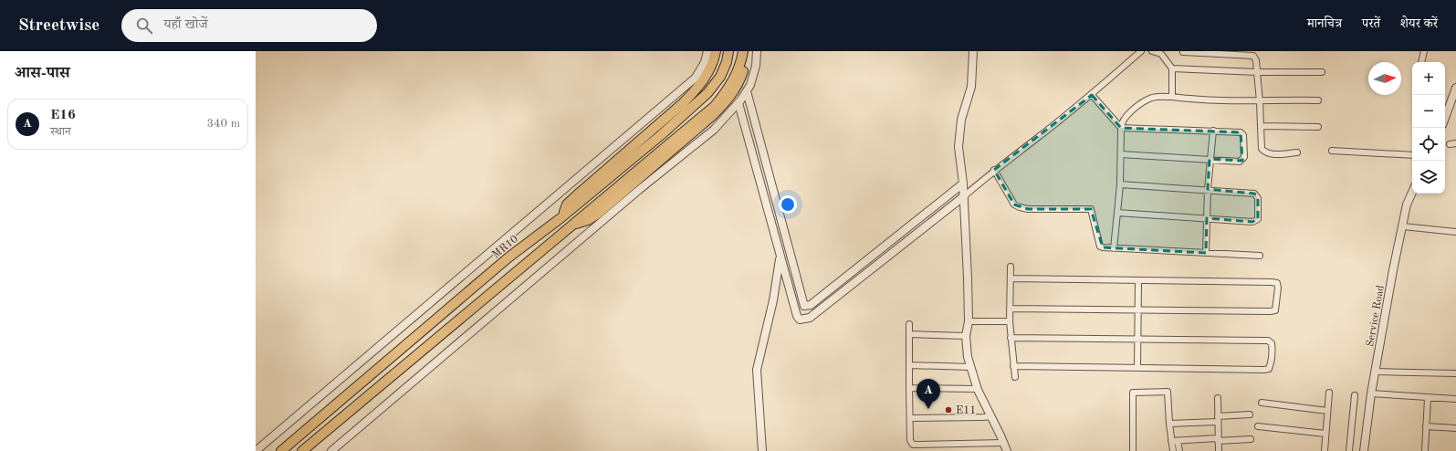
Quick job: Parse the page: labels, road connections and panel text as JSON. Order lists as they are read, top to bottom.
{
  "streets": {
    "main road": ["MR10"],
    "street": ["Service Road"]
  },
  "places": ["E11"],
  "north": "right",
  "page": {
    "header": "Streetwise",
    "search": "यहाँ खोजें",
    "nav": ["मानचित्र", "परतें", "शेयर करें"],
    "heading": "आस-पास",
    "map_buttons": ["+", "−"],
    "list": [
      {
        "mark": "A",
        "name": "E16",
        "note": "स्थान",
        "value": "340 m"
      }
    ],
    "pins": "A"
  }
}
